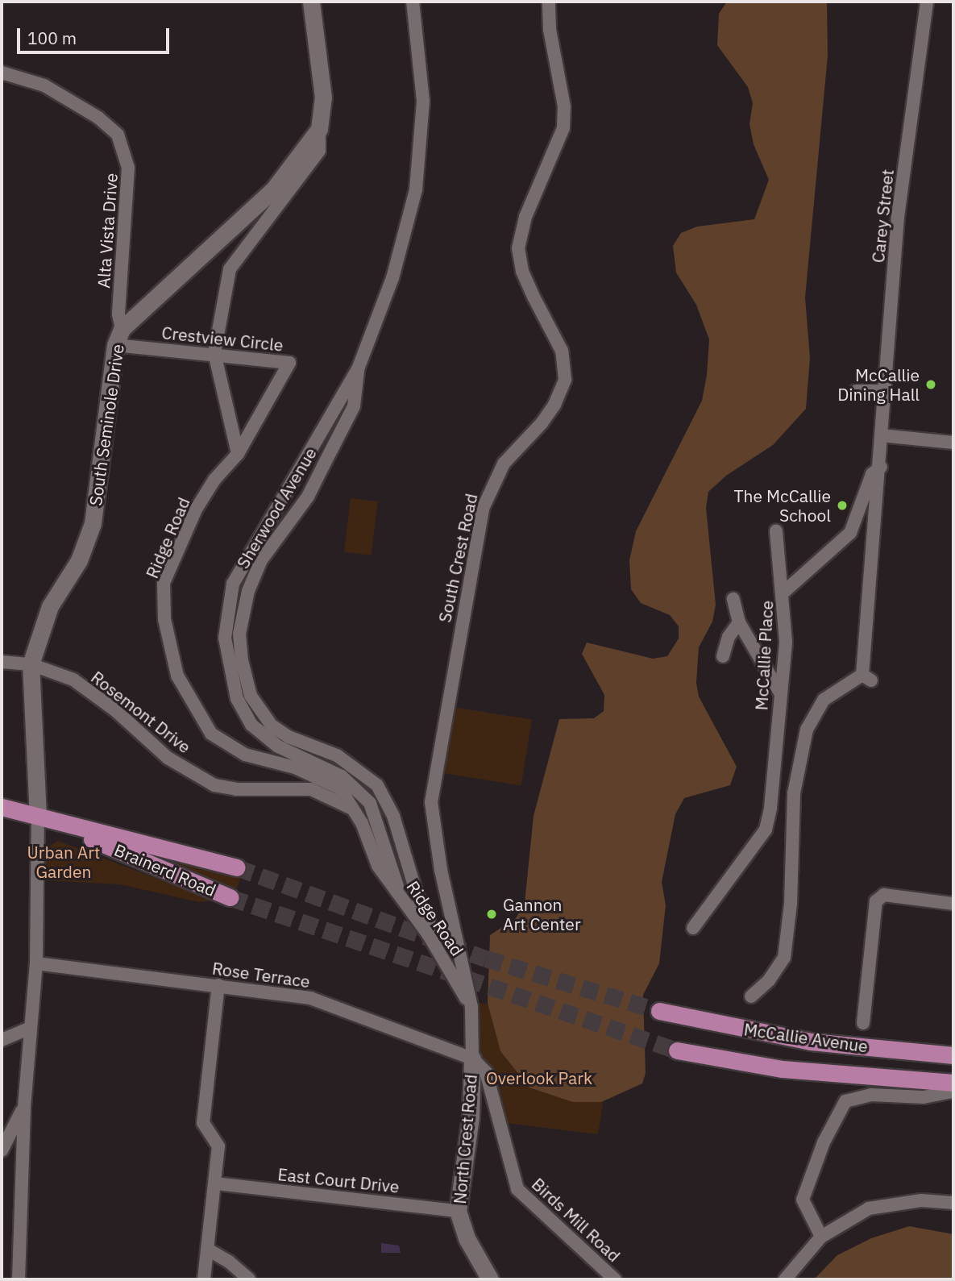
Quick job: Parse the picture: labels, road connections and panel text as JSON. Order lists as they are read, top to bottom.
{
  "streets": {
    "main road": ["Brainerd Road", "McCallie Avenue"],
    "street": [
      "Carey Street",
      "Alta Vista Drive",
      "Crestview Circle",
      "South Seminole Drive",
      "Sherwood Avenue",
      "Ridge Road",
      "South Crest Road",
      "McCallie Place",
      "Rosemont Drive",
      "Rose Terrace",
      "North Crest Road",
      "East Court Drive",
      "Birds Mill Road"
    ]
  },
  "crossings": [
    ["Alta Vista Drive", "South Seminole Drive"],
    ["Crestview Circle", "South Seminole Drive"],
    ["Crestview Circle", "Ridge Road"],
    ["South Seminole Drive", "Rosemont Drive"],
    ["South Seminole Drive", "Brainerd Road"],
    ["Sherwood Avenue", "Ridge Road"],
    ["Ridge Road", "South Crest Road"],
    ["Ridge Road", "Rosemont Drive"],
    ["South Crest Road", "Rose Terrace"],
    ["South Crest Road", "North Crest Road"],
    ["South Crest Road", "Birds Mill Road"],
    ["Rose Terrace", "North Crest Road"],
    ["Rose Terrace", "Birds Mill Road"],
    ["North Crest Road", "East Court Drive"],
    ["North Crest Road", "Birds Mill Road"]
  ],
  "parks": ["Urban Art Garden", "Overlook Park"],
  "places": ["McCallie Dining Hall", "The McCallie School", "Gannon Art Center"],
  "scale_bar": "100 m"
}
